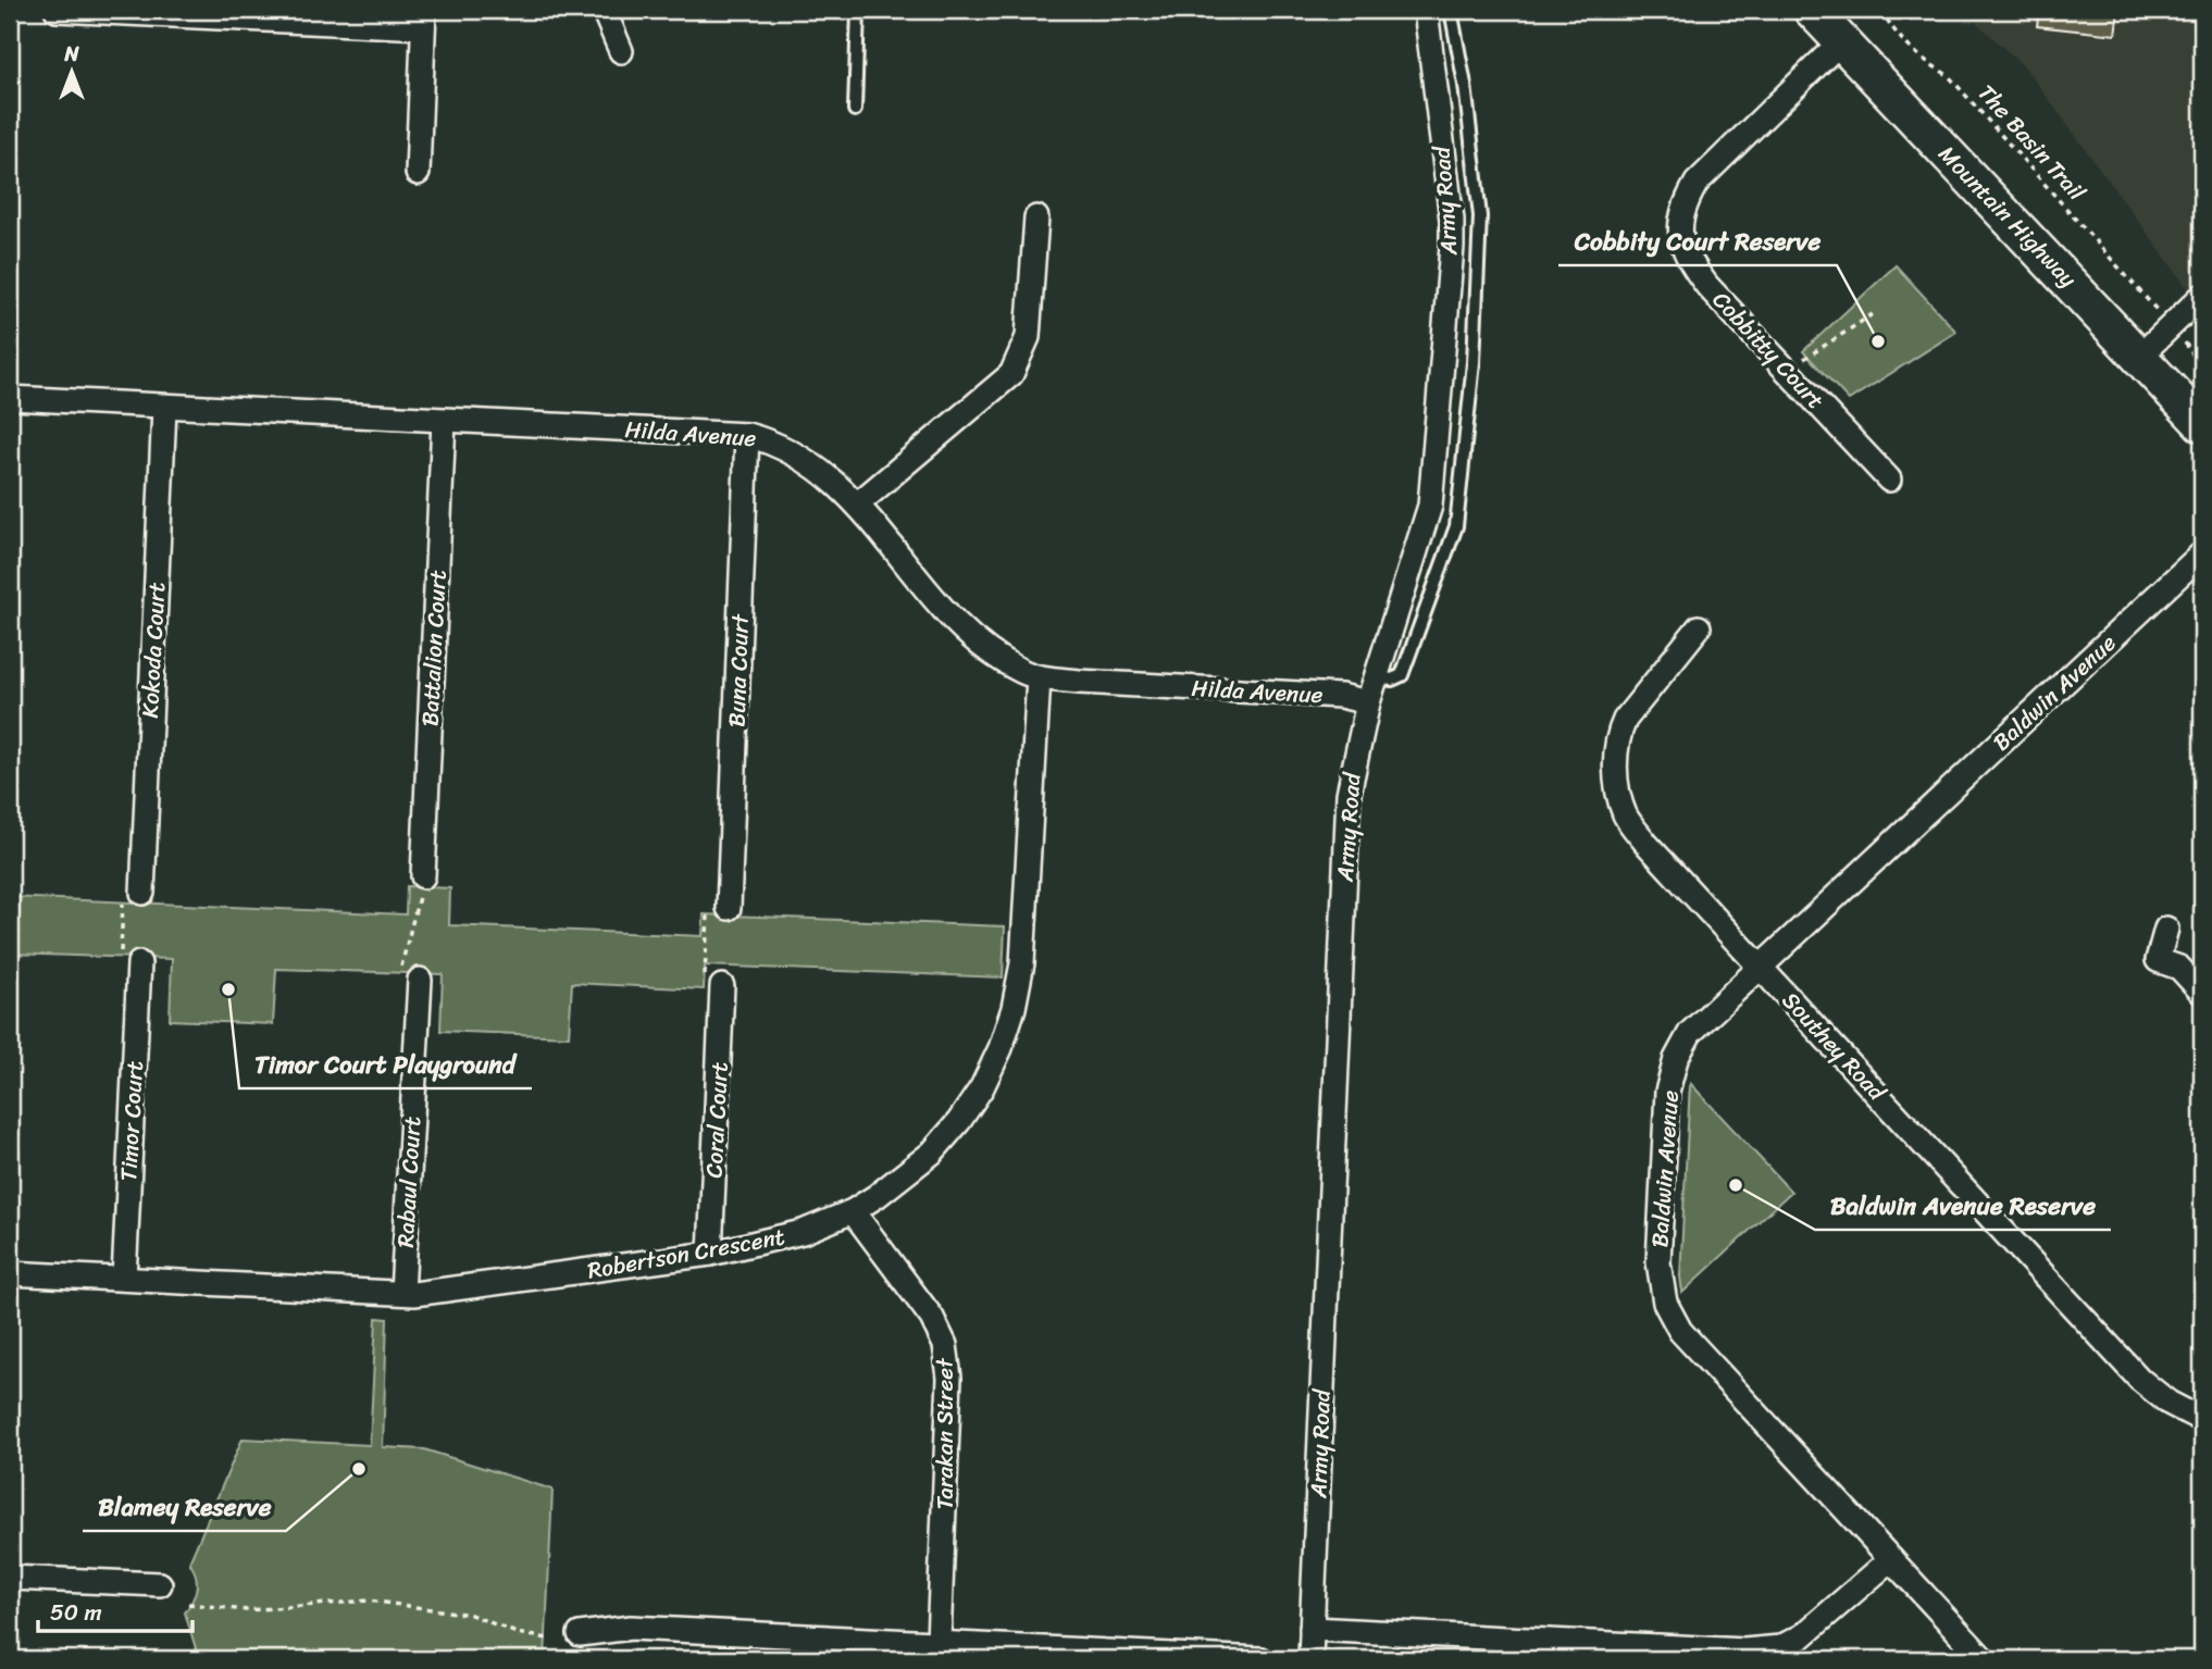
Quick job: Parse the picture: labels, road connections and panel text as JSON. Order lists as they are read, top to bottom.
{
  "streets": {
    "main road": ["Mountain Highway"],
    "street": [
      "Army Road",
      "Cobbitty Court",
      "Hilda Avenue",
      "Battalion Court",
      "Kokoda Court",
      "Buna Court",
      "Baldwin Avenue",
      "Southey Road",
      "Coral Court",
      "Timor Court",
      "Rabaul Court",
      "Robertson Crescent",
      "Tarakan Street"
    ],
    "path": ["The Basin Trail"]
  },
  "crossings": [
    ["Army Road", "Hilda Avenue"],
    ["Mountain Highway", "Cobbitty Court"],
    ["Hilda Avenue", "Battalion Court"],
    ["Hilda Avenue", "Kokoda Court"],
    ["Hilda Avenue", "Buna Court"],
    ["Hilda Avenue", "Robertson Crescent"],
    ["Baldwin Avenue", "Southey Road"],
    ["Coral Court", "Robertson Crescent"],
    ["Timor Court", "Robertson Crescent"],
    ["Rabaul Court", "Robertson Crescent"],
    ["Robertson Crescent", "Tarakan Street"]
  ],
  "places": [
    "Cobbity Court Reserve",
    "Timor Court Playground",
    "Baldwin Avenue Reserve",
    "Blamey Reserve"
  ],
  "scale_bar": "50 m",
  "north": "top"
}
